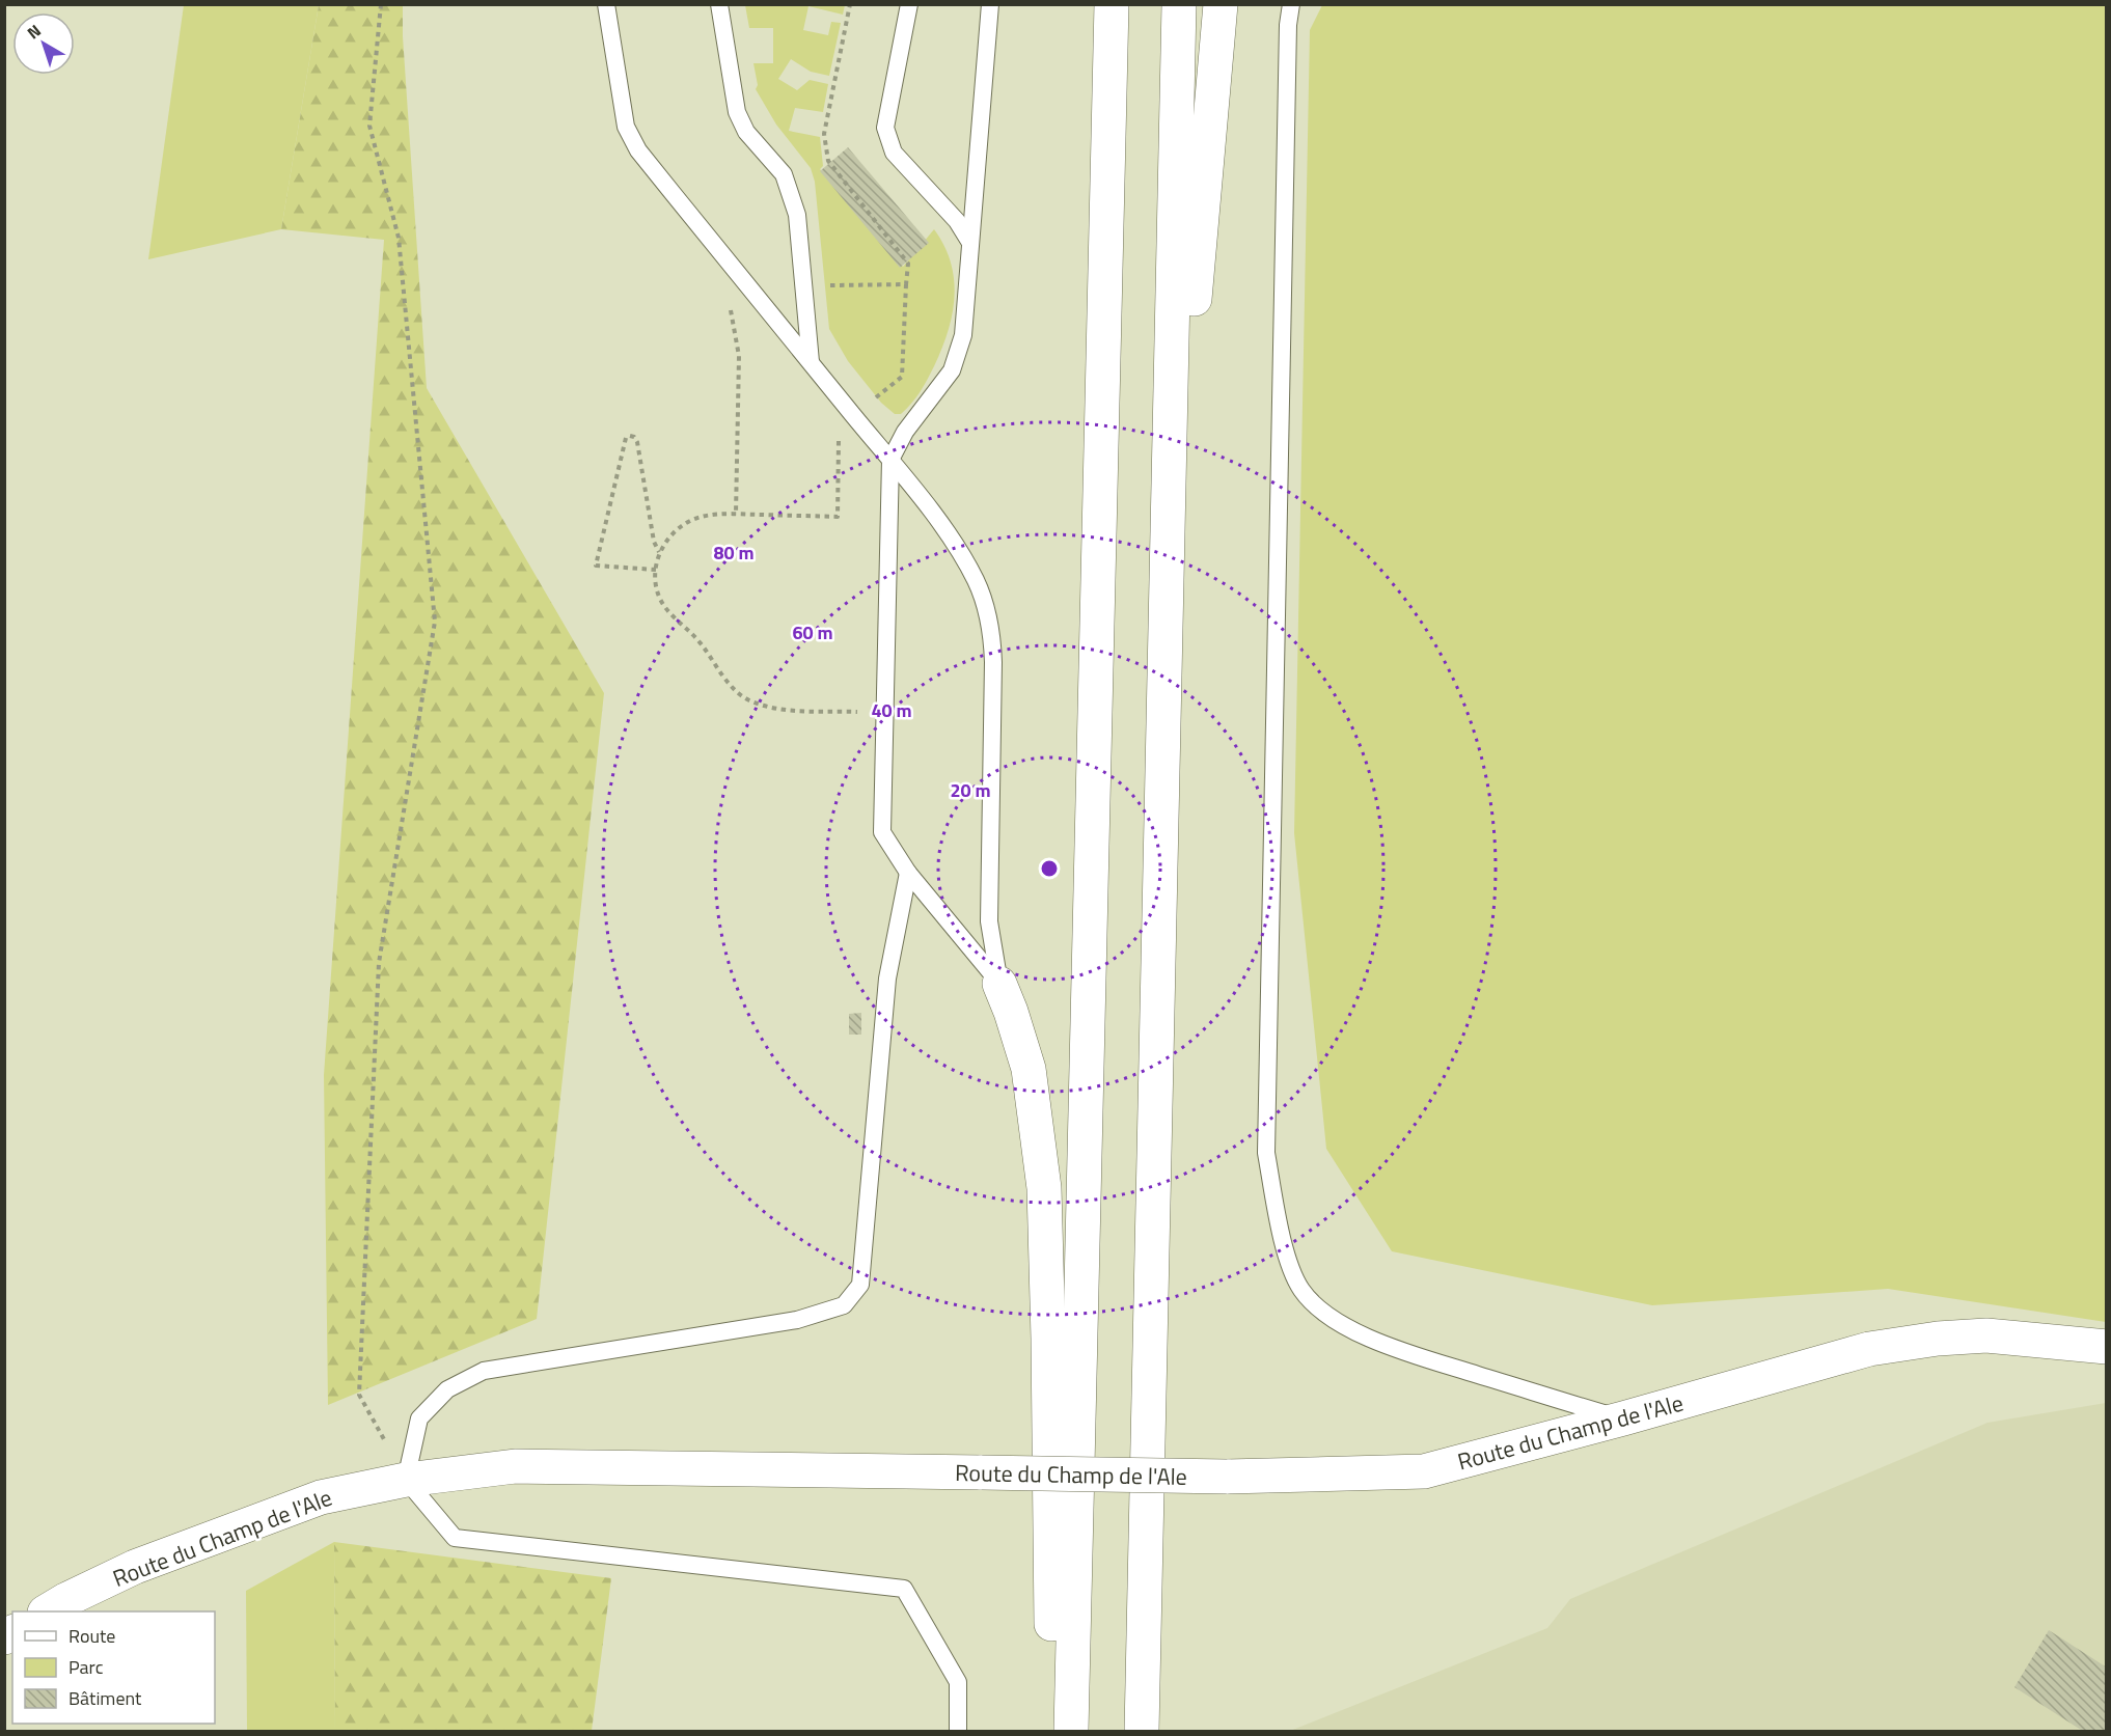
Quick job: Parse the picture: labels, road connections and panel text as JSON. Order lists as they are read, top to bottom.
{
  "streets": {
    "main road": ["Route du Champ de l'Ale"]
  },
  "legend": ["Route", "Parc", "Bâtiment"],
  "north": "top left",
  "rings": [
    "80 m",
    "60 m",
    "40 m",
    "20 m"
  ]
}
